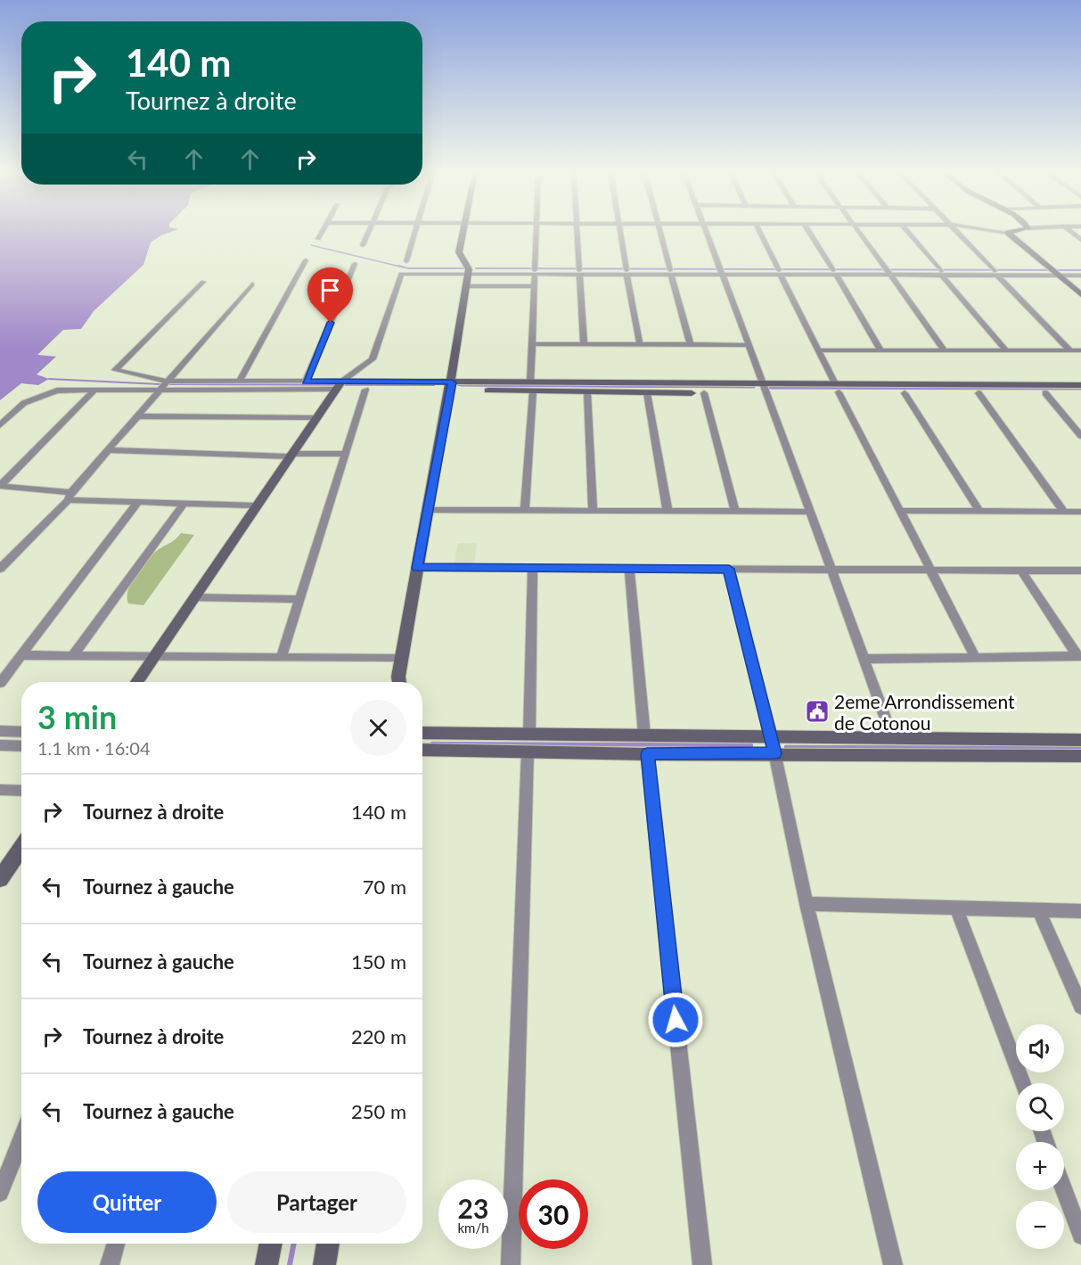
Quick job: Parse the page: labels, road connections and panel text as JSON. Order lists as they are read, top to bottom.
{
  "places": {
    "public building": ["2eme Arrondissement de Cotonou"]
  },
  "page": {
    "turn": ["140 m", "Tournez à droite"],
    "heading": ["3 min", "1.1 km · 16:04"],
    "list": [
      {
        "name": "Tournez à droite",
        "value": "140 m"
      },
      {
        "name": "Tournez à gauche",
        "value": "70 m"
      },
      {
        "name": "Tournez à gauche",
        "value": "150 m"
      },
      {
        "name": "Tournez à droite",
        "value": "220 m"
      },
      {
        "name": "Tournez à gauche",
        "value": "250 m"
      }
    ],
    "map_buttons": ["+", "−"],
    "buttons": ["Quitter", "Partager"],
    "speed": "23 km/h",
    "limit": "30"
  }
}
